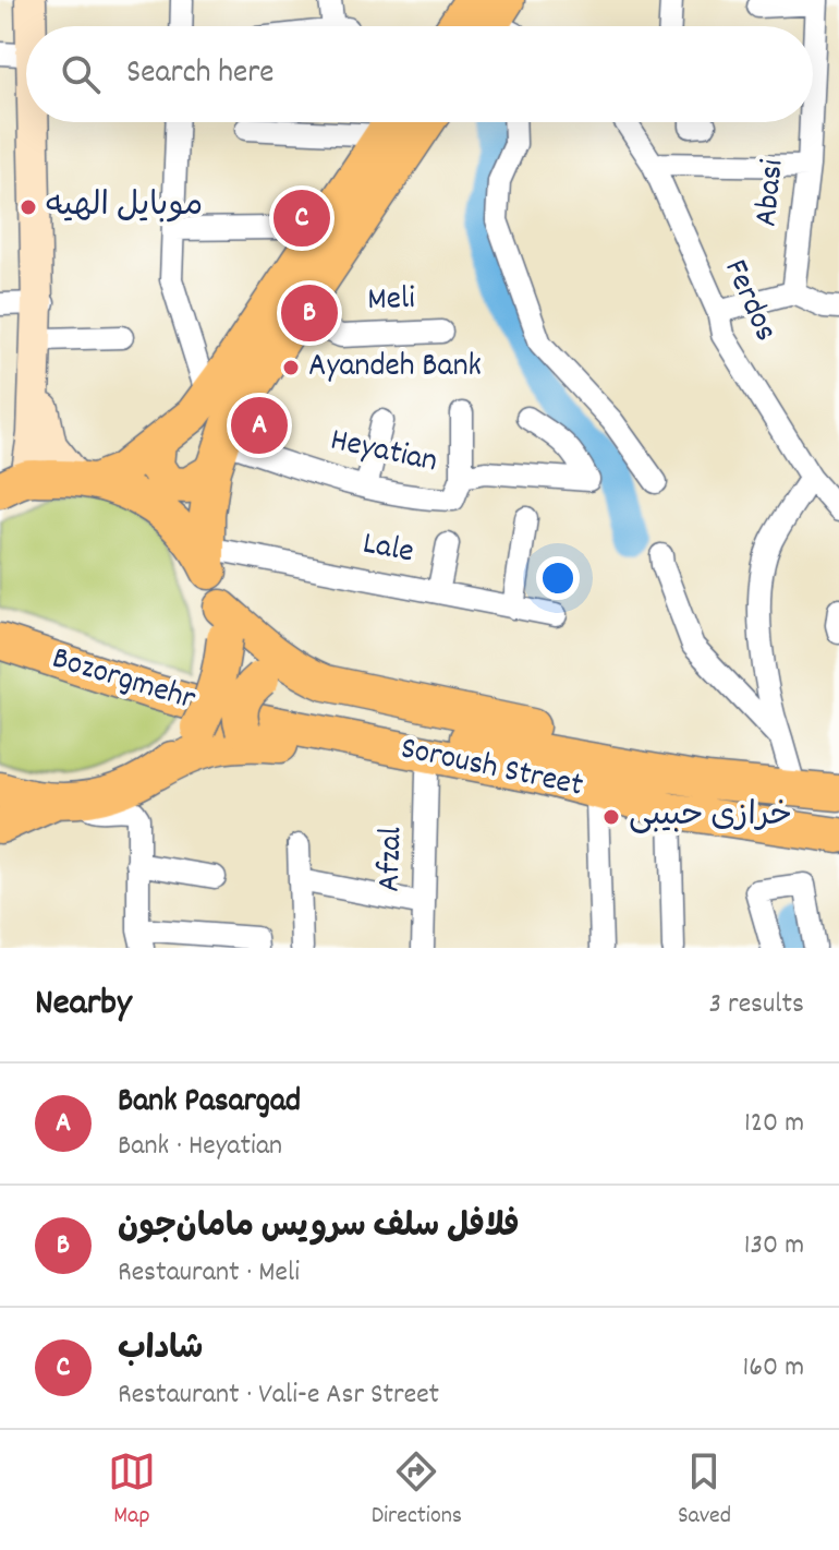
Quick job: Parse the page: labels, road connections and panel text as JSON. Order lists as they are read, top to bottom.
{
  "streets": {
    "main road": ["Bozorgmehr", "Soroush Street"],
    "street": [
      "Abasi",
      "Meli",
      "Ferdos",
      "Heyatian",
      "Lale",
      "Afzal"
    ]
  },
  "crossings": [
    ["Bozorgmehr", "Soroush Street"]
  ],
  "places": ["موبایل الهیه", "Ayandeh Bank", "خرازی حبیبی"],
  "page": {
    "search": "Search here",
    "pins": ["C", "B", "A"],
    "heading": ["Nearby", "3 results"],
    "list": [
      {
        "mark": "A",
        "name": "Bank Pasargad",
        "note": "Bank · Heyatian",
        "value": "120 m"
      },
      {
        "mark": "B",
        "name": "فلافل سلف سرویس مامان‌جون",
        "note": "Restaurant · Meli",
        "value": "130 m"
      },
      {
        "mark": "C",
        "name": "شاداب",
        "note": "Restaurant · Vali-e Asr Street",
        "value": "160 m"
      }
    ],
    "nav": ["Map", "Directions", "Saved"]
  }
}
